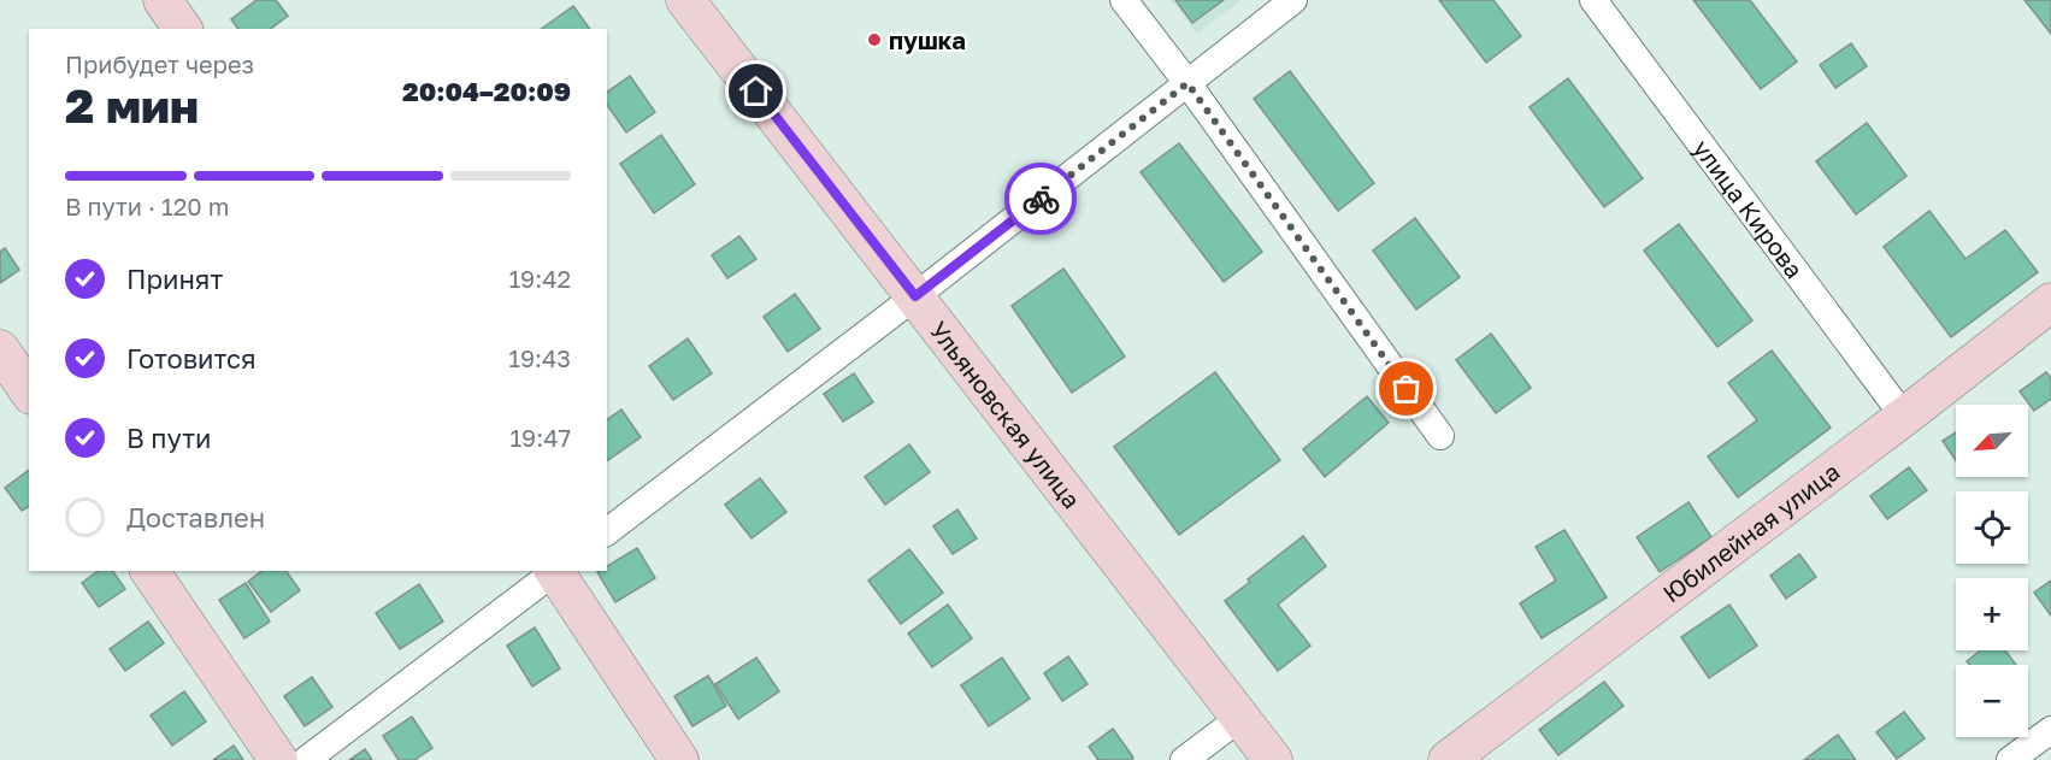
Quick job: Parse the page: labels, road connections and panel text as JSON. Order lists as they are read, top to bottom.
{
  "streets": {
    "street": ["улица Кирова", "Ульяновская улица", "Юбилейная улица"]
  },
  "crossings": [
    ["улица Кирова", "Юбилейная улица"]
  ],
  "places": ["пушка"],
  "north": "bottom left",
  "page": {
    "heading": ["2 мин", "Прибудет через", "20:04–20:09"],
    "bar": "В пути · 120 m",
    "list": [
      ["Принят", "19:42"],
      ["Готовится", "19:43"],
      ["В пути", "19:47"],
      "Доставлен"
    ],
    "map_buttons": ["+", "−"]
  }
}
